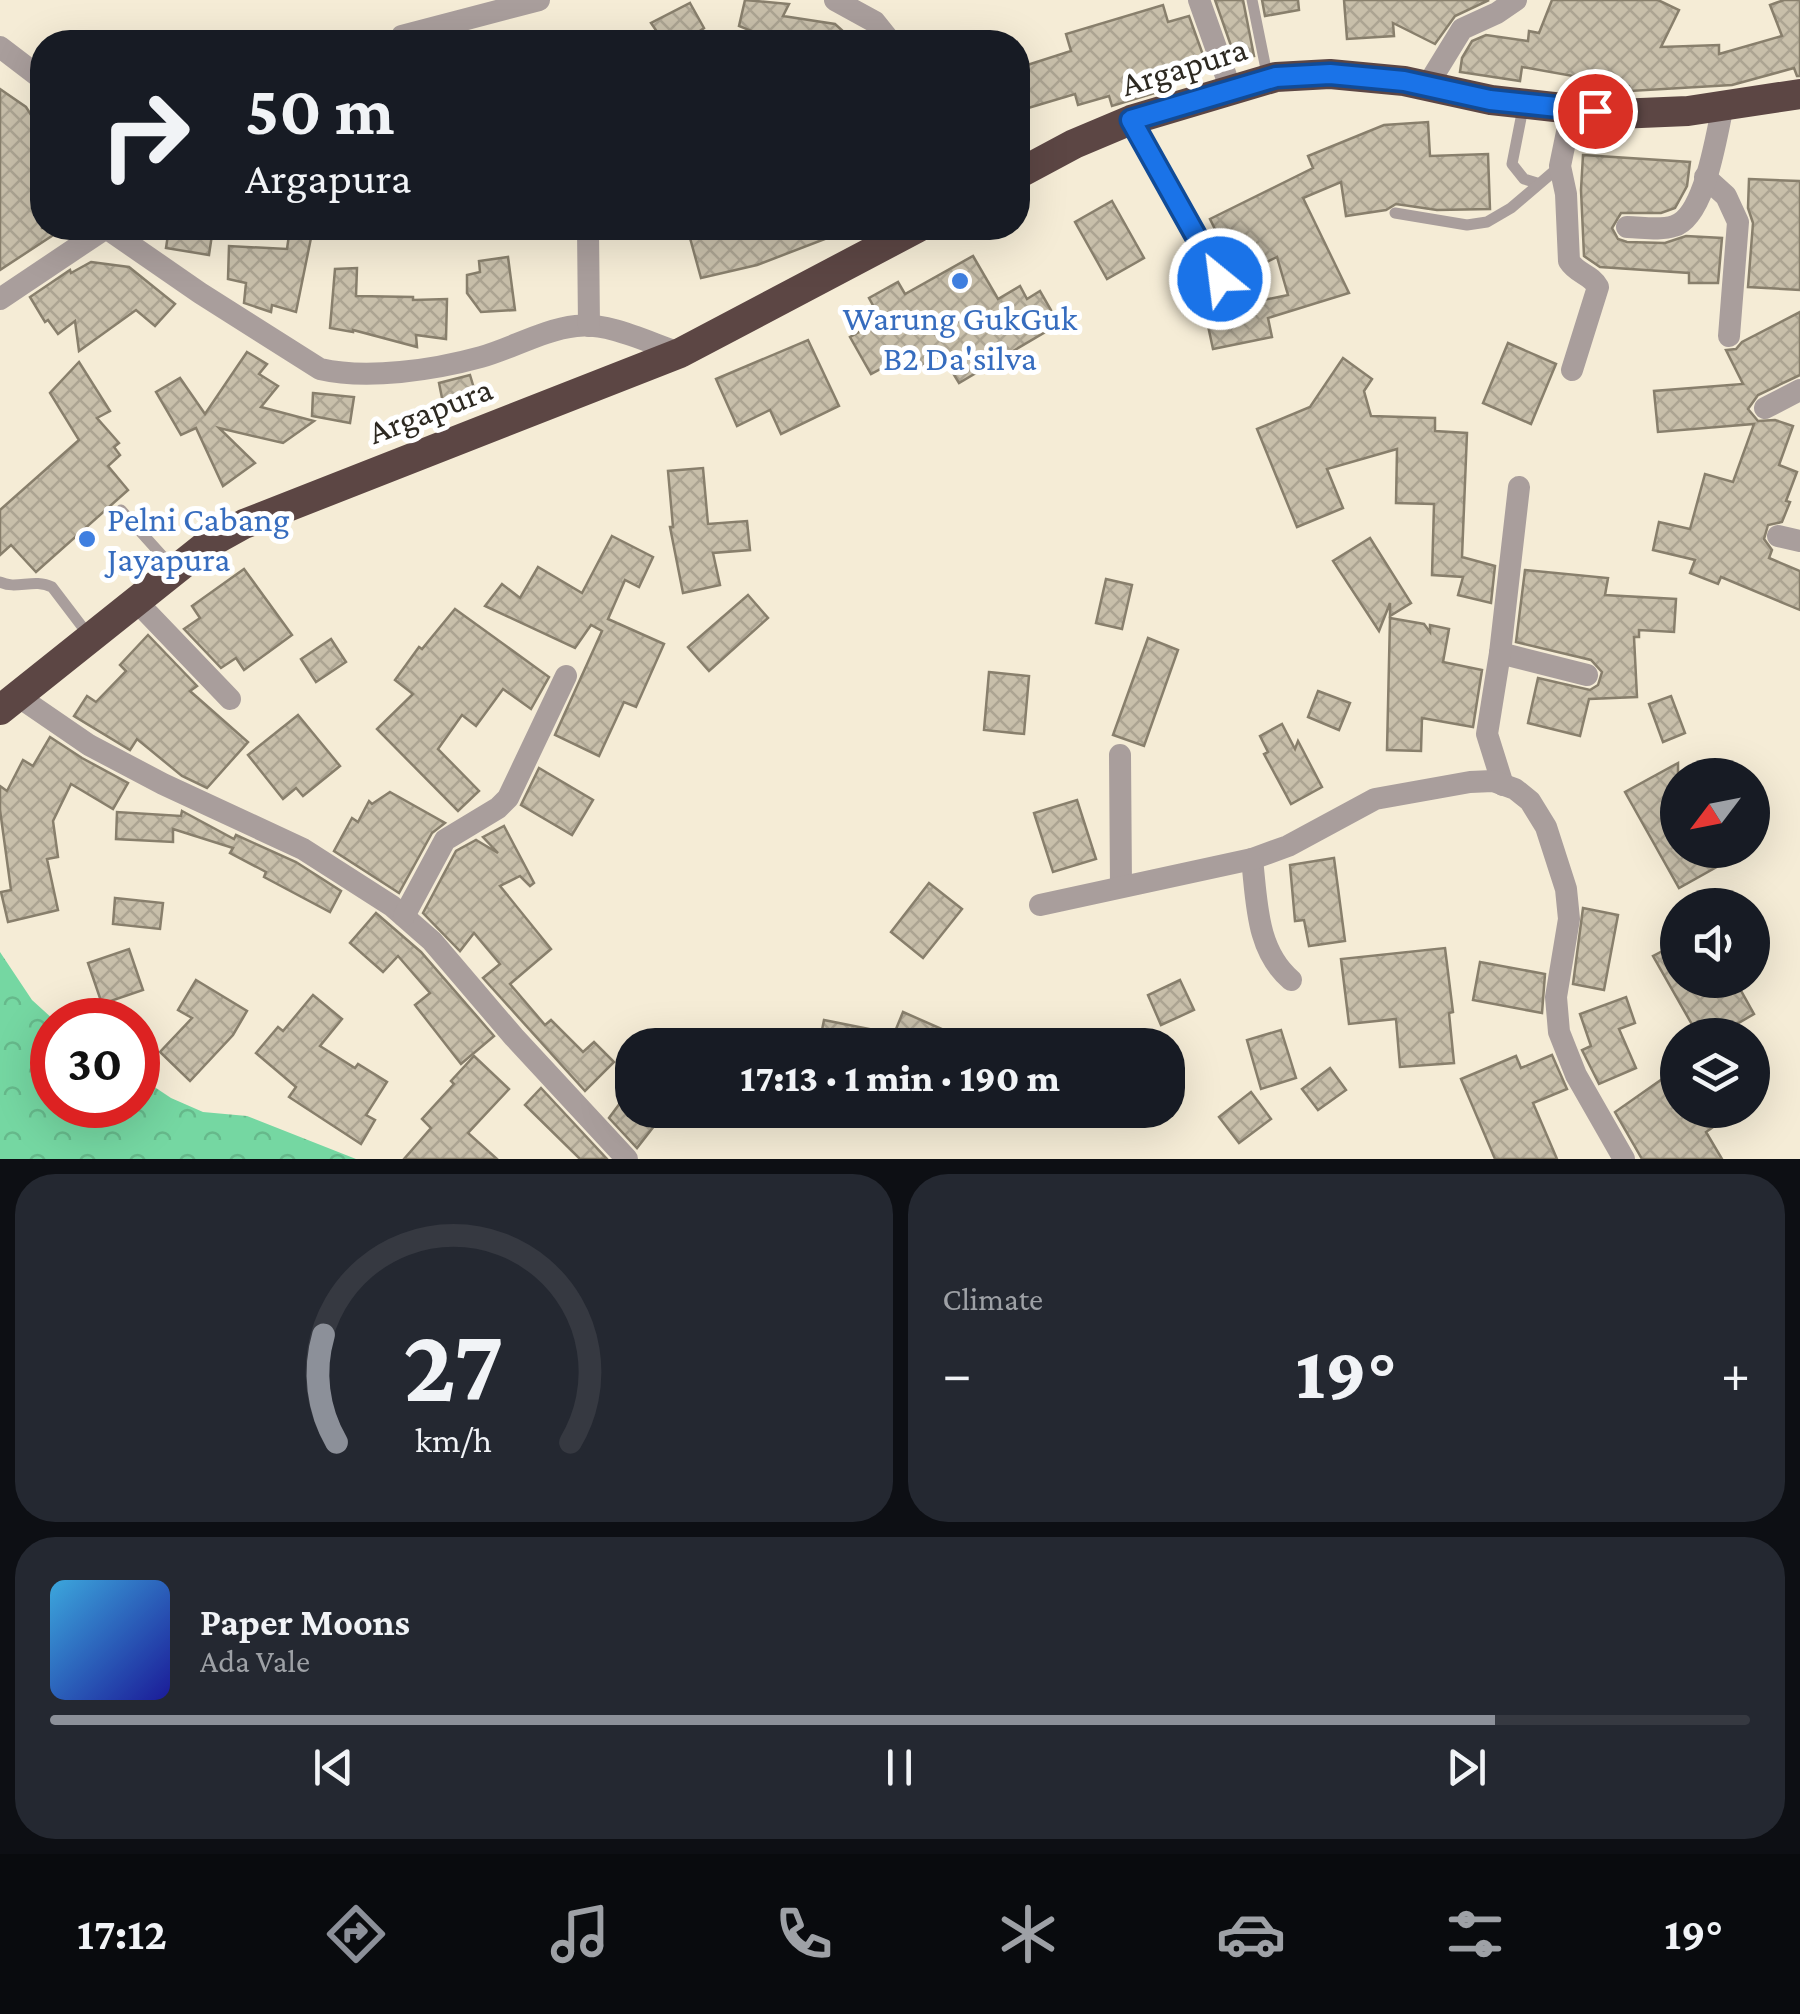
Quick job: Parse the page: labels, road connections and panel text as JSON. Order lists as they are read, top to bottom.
{
  "streets": {
    "highway": ["Argapura"]
  },
  "places": ["Warung GukGuk B2 Da'silva", "Pelni Cabang Jayapura"],
  "north": "bottom left",
  "page": {
    "turn": ["50 m", "Argapura"],
    "limit": "30",
    "trip": "17:13 · 1 min · 190 m",
    "tile": "Climate",
    "heat": ["−", "19°", "+"],
    "song": ["Paper Moons", "Ada Vale"],
    "tabs": ["17:12", "19°"],
    "gauge": ["27", "km/h"]
  }
}
